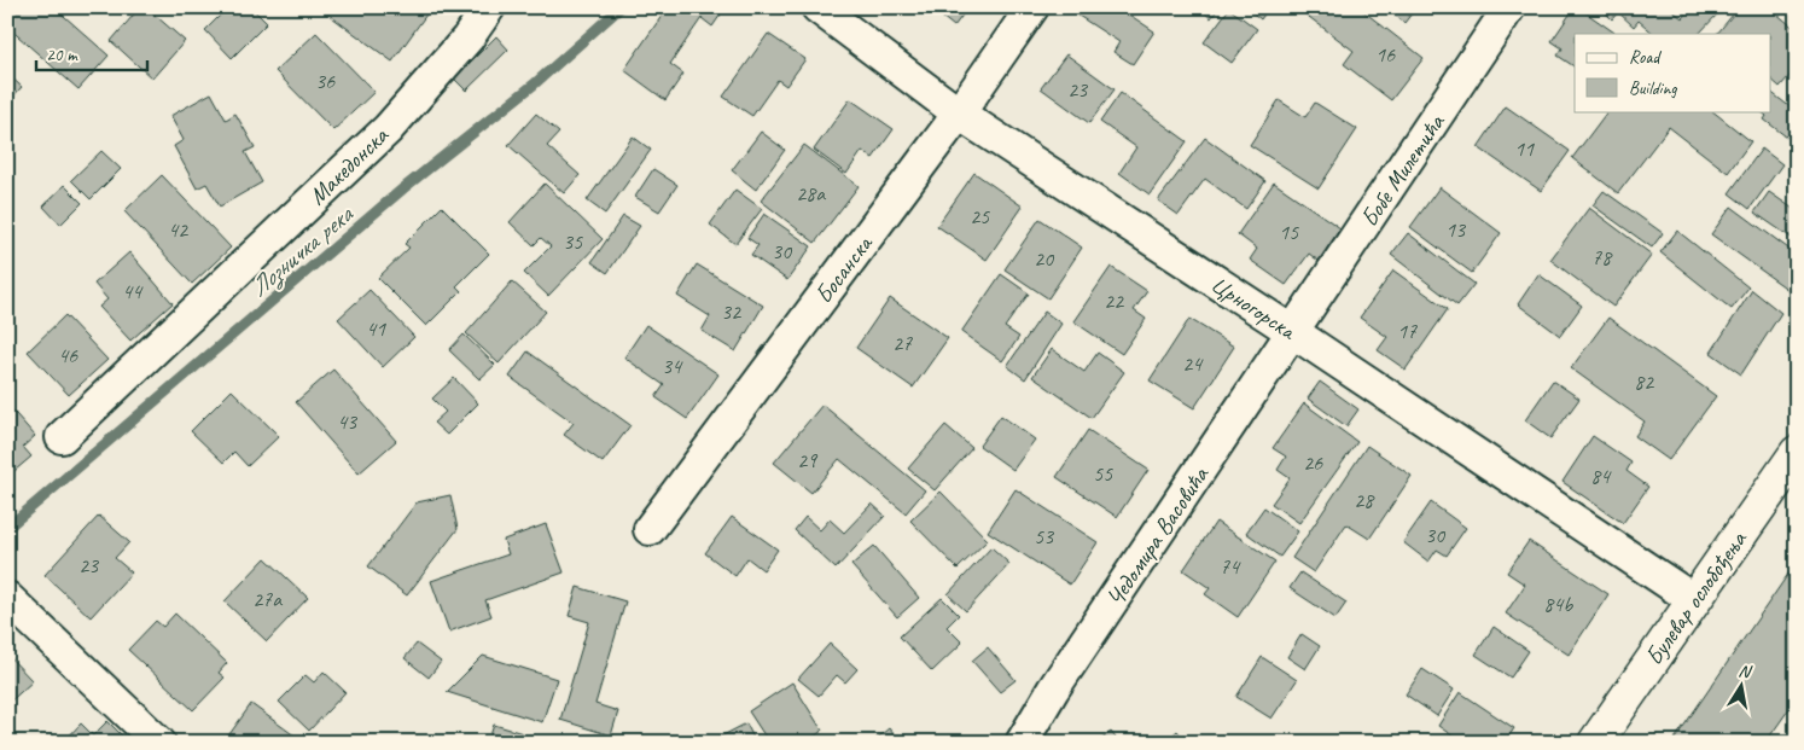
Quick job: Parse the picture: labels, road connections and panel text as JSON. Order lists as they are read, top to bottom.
{
  "streets": {
    "main road": ["Булевар ослобођења"],
    "street": [
      "Македонска",
      "Бобе Милетића",
      "Босанска",
      "Црногорска",
      "Чедомира Васовића"
    ]
  },
  "crossings": [
    ["Бобе Милетића", "Црногорска"],
    ["Бобе Милетића", "Чедомира Васовића"],
    ["Босанска", "Црногорска"],
    ["Црногорска", "Чедомира Васовића"],
    ["Црногорска", "Булевар ослобођења"]
  ],
  "water": ["Лозничка река"],
  "house_numbers": [
    "16",
    "36",
    "23",
    "11",
    "28a",
    "25",
    "42",
    "13",
    "15",
    "35",
    "30",
    "78",
    "20",
    "44",
    "22",
    "32",
    "41",
    "17",
    "27",
    "46",
    "24",
    "34",
    "82",
    "43",
    "29",
    "26",
    "55",
    "84",
    "28",
    "30",
    "53",
    "23",
    "74",
    "27a",
    "84b"
  ],
  "legend": ["Road", "Building"],
  "scale_bar": "20 m",
  "north": "top"
}
